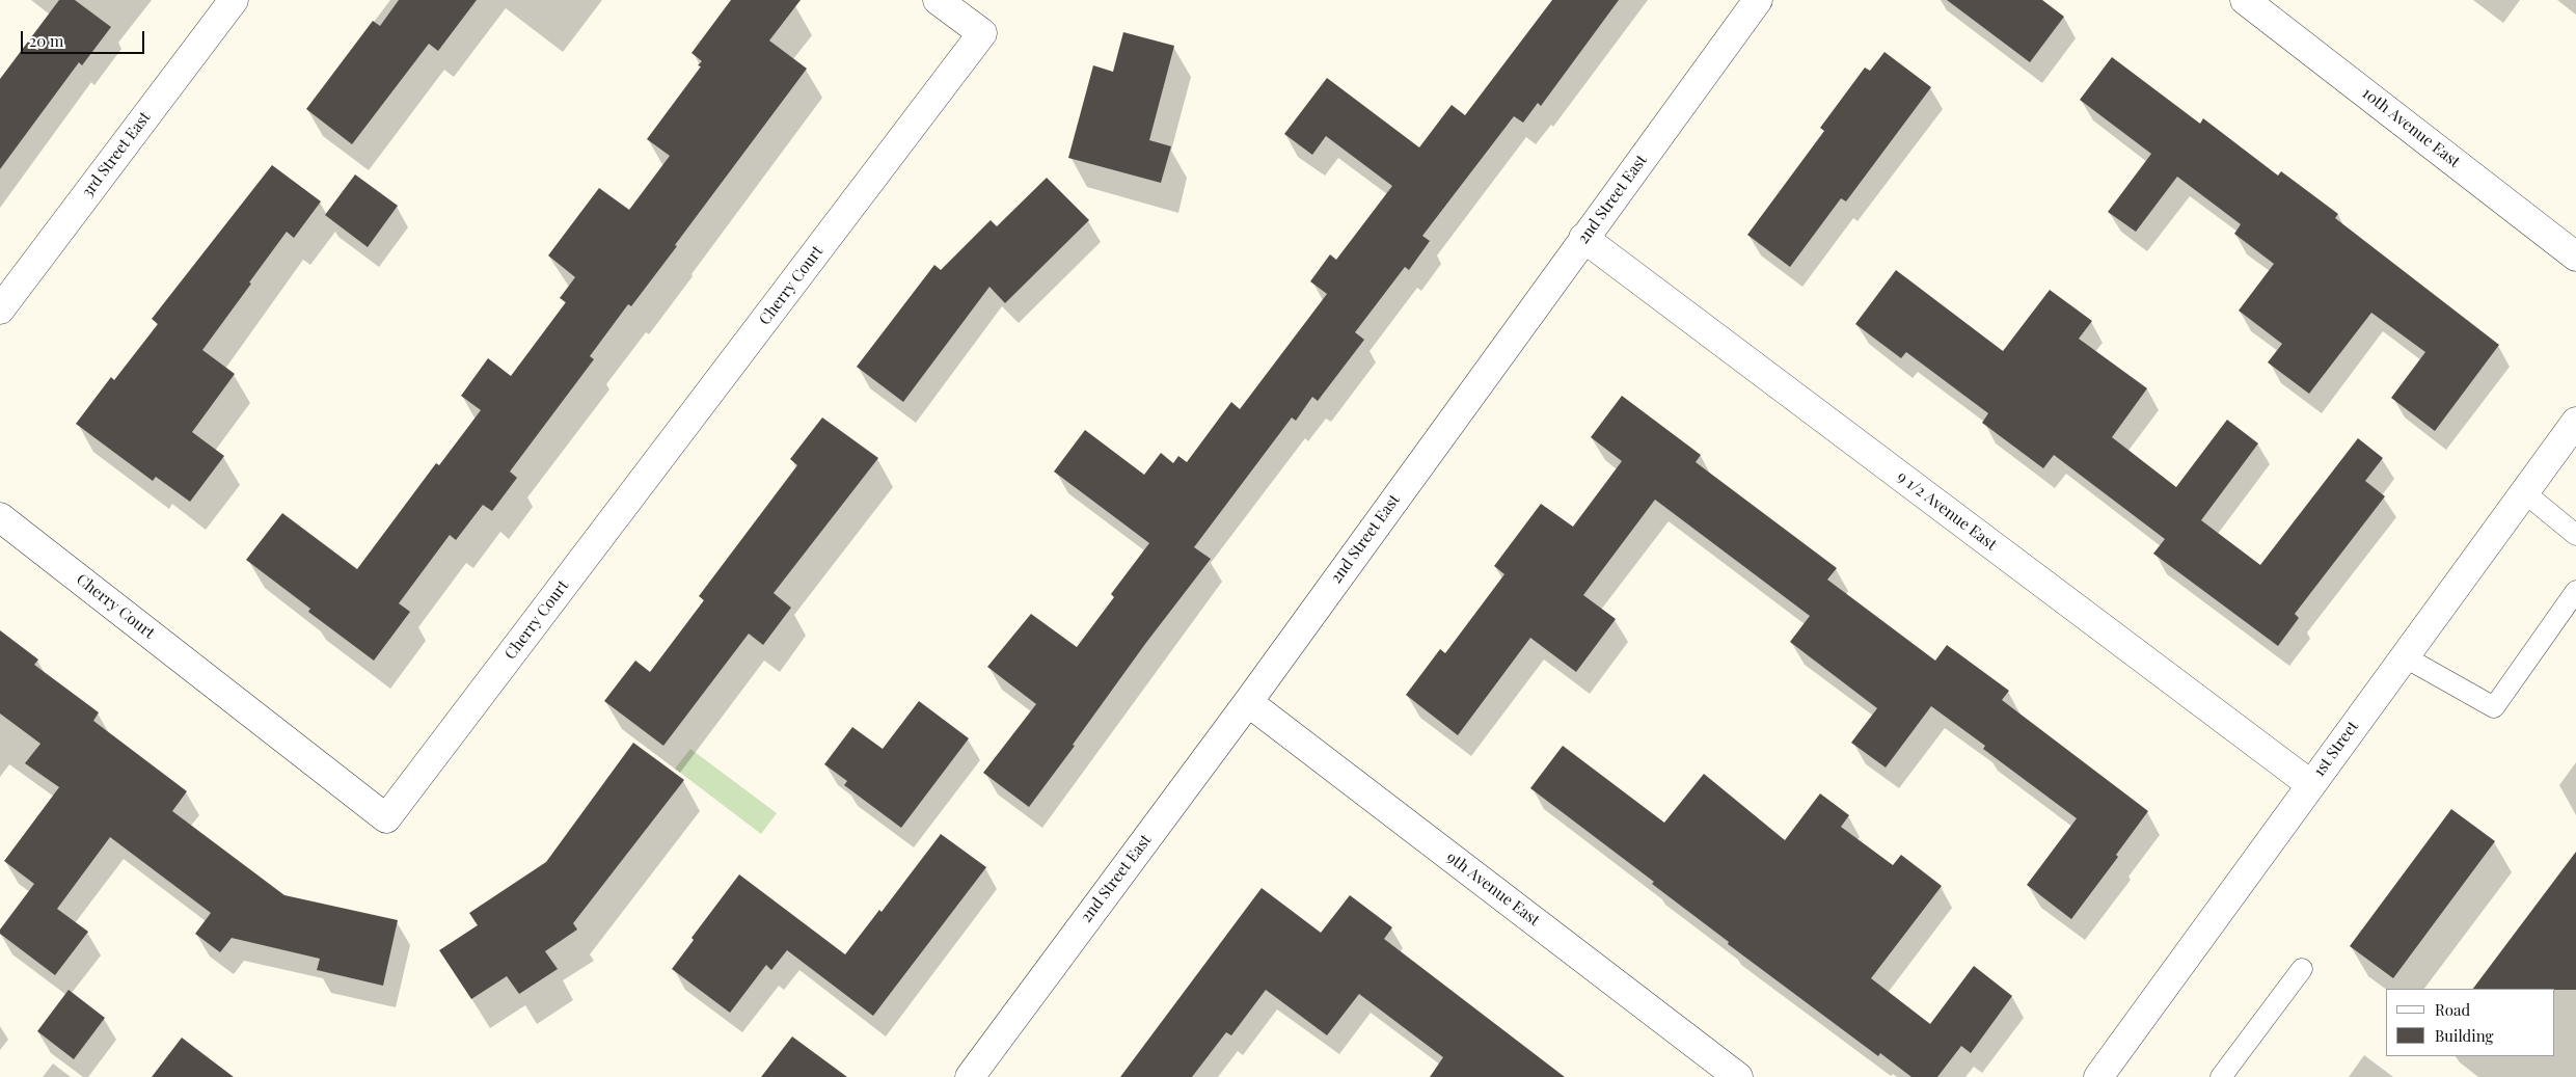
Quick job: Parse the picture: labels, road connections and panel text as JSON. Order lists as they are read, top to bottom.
{
  "streets": {
    "street": [
      "10th Avenue East",
      "3rd Street East",
      "2nd Street East",
      "Cherry Court",
      "9 1/2 Avenue East",
      "1st Street",
      "9th Avenue East"
    ]
  },
  "crossings": [
    ["2nd Street East", "9 1/2 Avenue East"],
    ["2nd Street East", "9th Avenue East"],
    ["9 1/2 Avenue East", "1st Street"]
  ],
  "legend": ["Road", "Building"],
  "scale_bar": "20 m"
}
